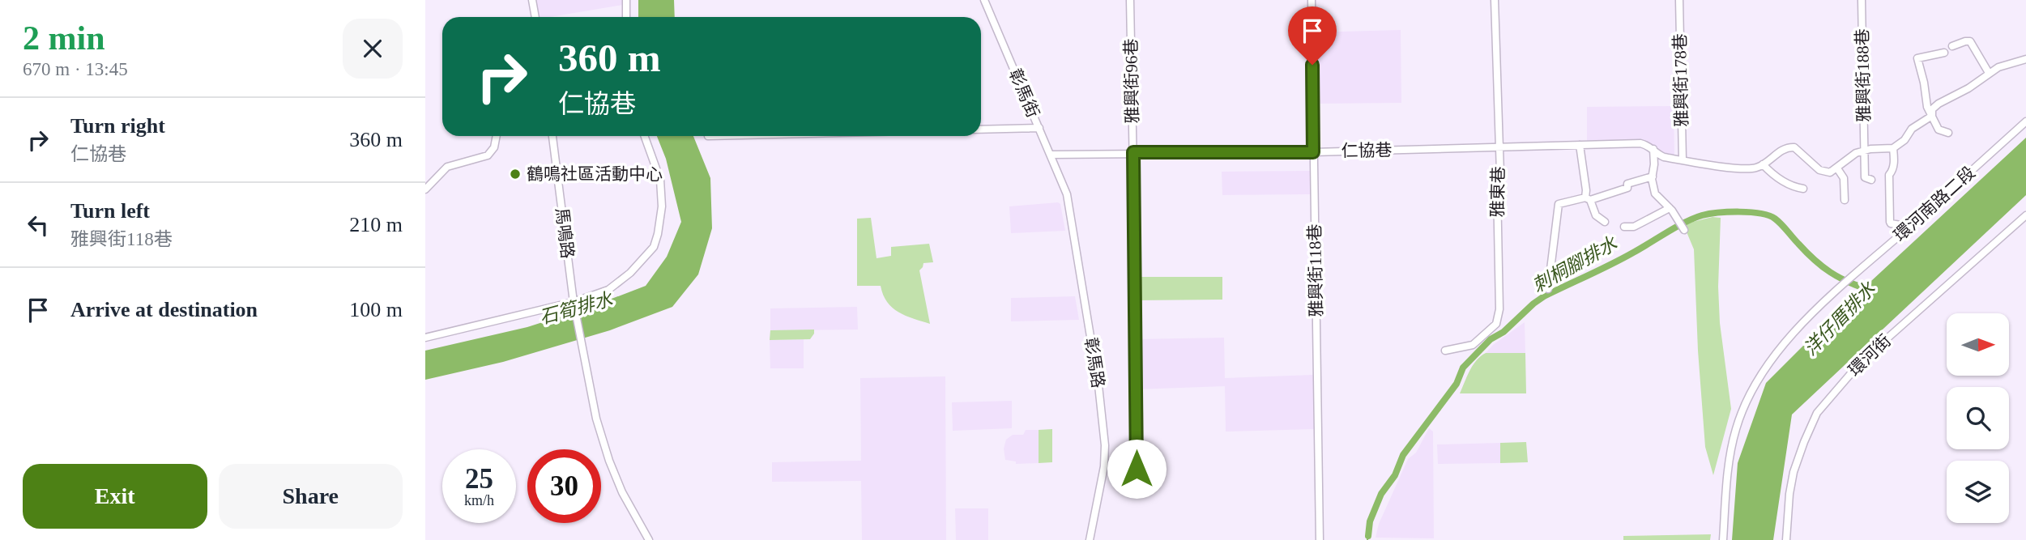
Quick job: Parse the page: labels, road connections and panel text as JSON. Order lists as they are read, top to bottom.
{
  "streets": {
    "street": [
      "雅興街188巷",
      "雅興街178巷",
      "雅興街96巷",
      "彰馬街",
      "仁協巷",
      "雅東巷",
      "環河南路二段",
      "馬鳴路",
      "雅興街118巷",
      "環河街",
      "彰馬路"
    ]
  },
  "crossings": [
    ["雅興街178巷", "仁協巷"],
    ["雅興街96巷", "仁協巷"],
    ["彰馬街", "仁協巷"],
    ["彰馬街", "彰馬路"],
    ["仁協巷", "雅東巷"],
    ["仁協巷", "雅興街118巷"]
  ],
  "water": ["刺桐腳排水", "石筍排水", "洋仔厝排水"],
  "places": ["鶴鳴社區活動中心"],
  "north": "right",
  "page": {
    "heading": ["2 min", "670 m · 13:45"],
    "turn": ["360 m", "仁協巷"],
    "list": [
      {
        "name": "Turn right",
        "note": "仁協巷",
        "value": "360 m"
      },
      {
        "name": "Turn left",
        "note": "雅興街118巷",
        "value": "210 m"
      },
      {
        "name": "Arrive at destination",
        "value": "100 m"
      }
    ],
    "speed": "25 km/h",
    "limit": "30",
    "buttons": ["Exit", "Share"]
  }
}
